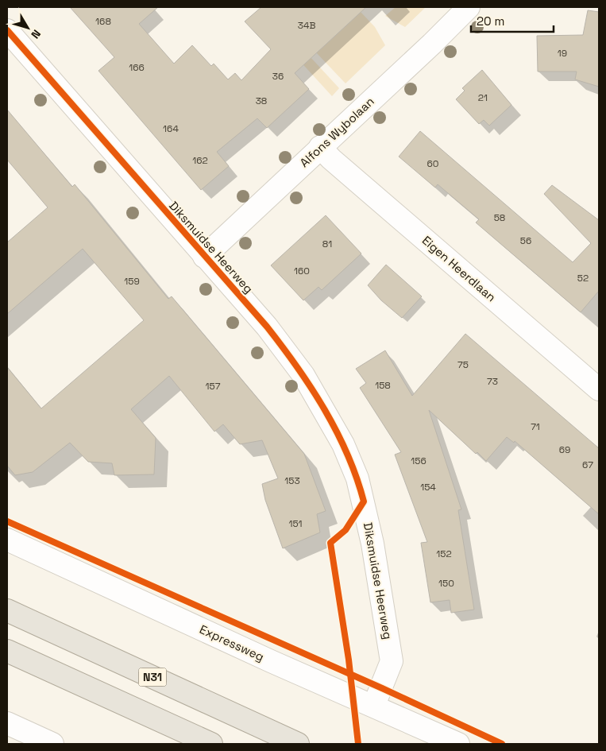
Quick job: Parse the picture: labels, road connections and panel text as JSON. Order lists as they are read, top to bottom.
{
  "streets": {
    "highway": ["N31"],
    "street": [
      "Alfons Wybolaan",
      "Diksmuidse Heerweg",
      "Eigen Heerdlaan",
      "Expressweg"
    ]
  },
  "crossings": [
    ["Alfons Wybolaan", "Diksmuidse Heerweg"],
    ["Alfons Wybolaan", "Eigen Heerdlaan"],
    ["Diksmuidse Heerweg", "Expressweg"]
  ],
  "house_numbers": [
    "168",
    "34B",
    "19",
    "166",
    "36",
    "21",
    "38",
    "164",
    "162",
    "60",
    "58",
    "56",
    "81",
    "160",
    "52",
    "159",
    "75",
    "73",
    "158",
    "157",
    "71",
    "69",
    "156",
    "67",
    "153",
    "154",
    "151",
    "152",
    "150"
  ],
  "scale_bar": "20 m",
  "north": "bottom right"
}
